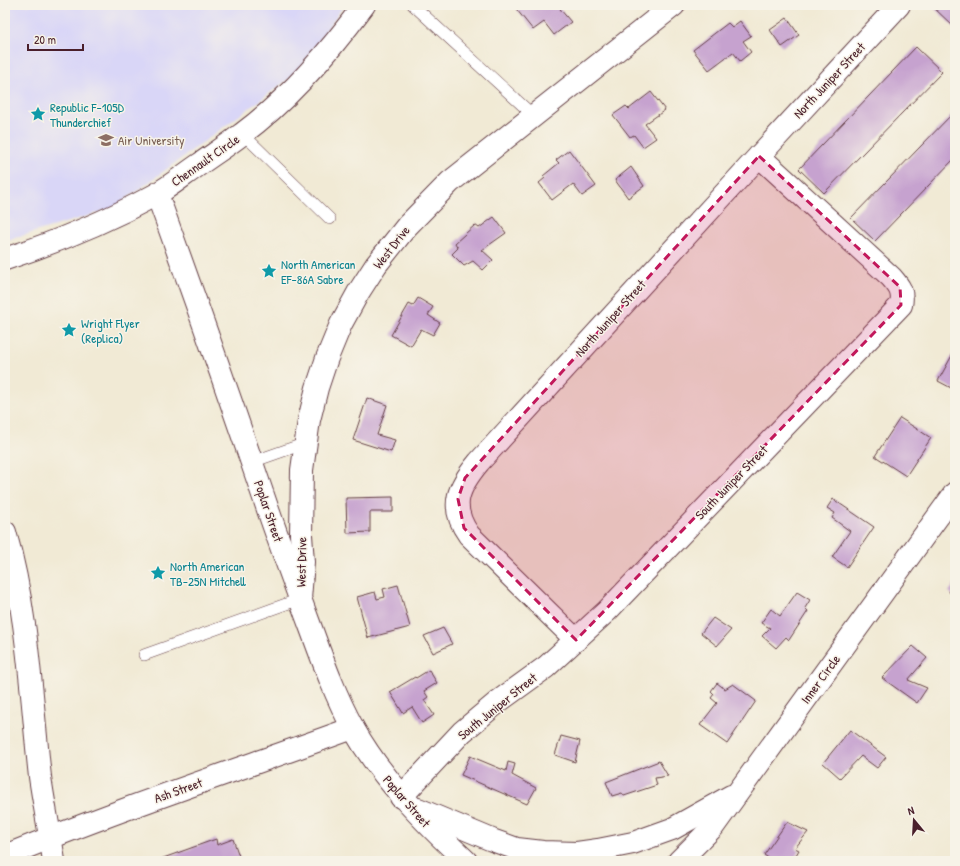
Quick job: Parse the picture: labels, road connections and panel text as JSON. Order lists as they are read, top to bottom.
{
  "streets": {
    "street": [
      "North Juniper Street",
      "Chennault Circle",
      "West Drive",
      "South Juniper Street",
      "Poplar Street",
      "Inner Circle",
      "Ash Street"
    ]
  },
  "crossings": [
    ["North Juniper Street", "South Juniper Street"],
    ["Chennault Circle", "Poplar Street"],
    ["West Drive", "Poplar Street"],
    ["South Juniper Street", "Poplar Street"],
    ["Poplar Street", "Ash Street"]
  ],
  "places": {
    "place": [
      "Republic F-105D Thunderchief",
      "North American EF-86A Sabre",
      "Wright Flyer (Replica)",
      "North American TB-25N Mitchell"
    ],
    "school or university": ["Air University"]
  },
  "scale_bar": "20 m",
  "north": "top"
}
